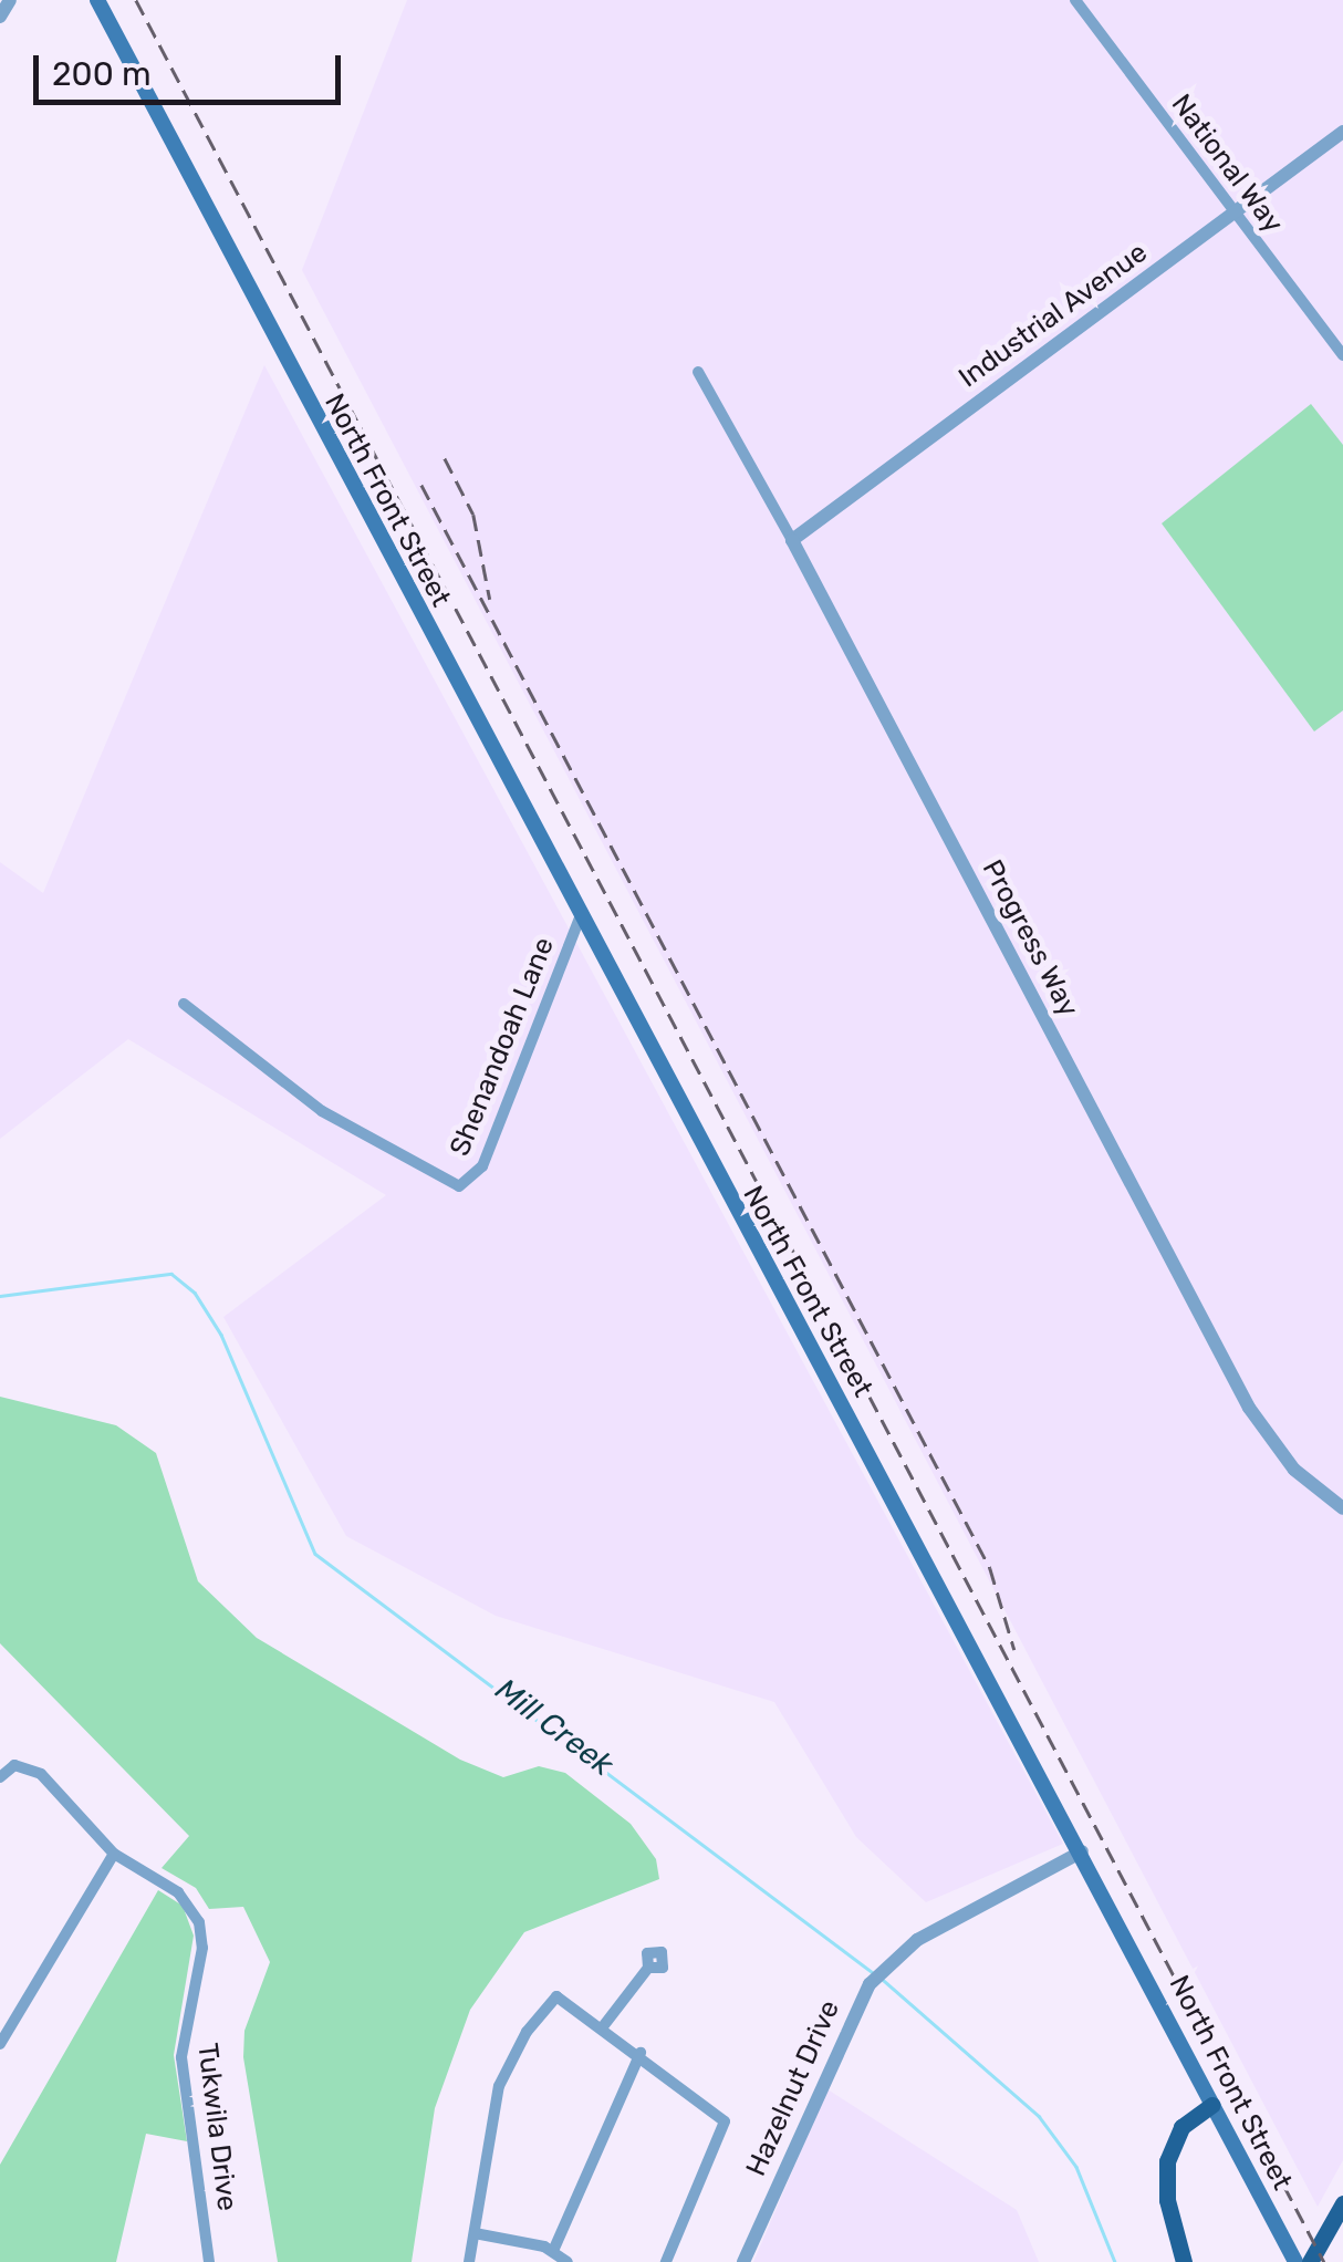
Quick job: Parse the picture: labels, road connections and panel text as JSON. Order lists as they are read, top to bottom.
{
  "streets": {
    "main road": ["North Front Street"],
    "street": [
      "National Way",
      "Industrial Avenue",
      "Progress Way",
      "Shenandoah Lane",
      "Hazelnut Drive",
      "Tukwila Drive"
    ]
  },
  "crossings": [
    ["National Way", "Industrial Avenue"],
    ["Industrial Avenue", "Progress Way"],
    ["North Front Street", "Shenandoah Lane"],
    ["North Front Street", "Hazelnut Drive"]
  ],
  "water": ["Mill Creek"],
  "scale_bar": "200 m"
}
